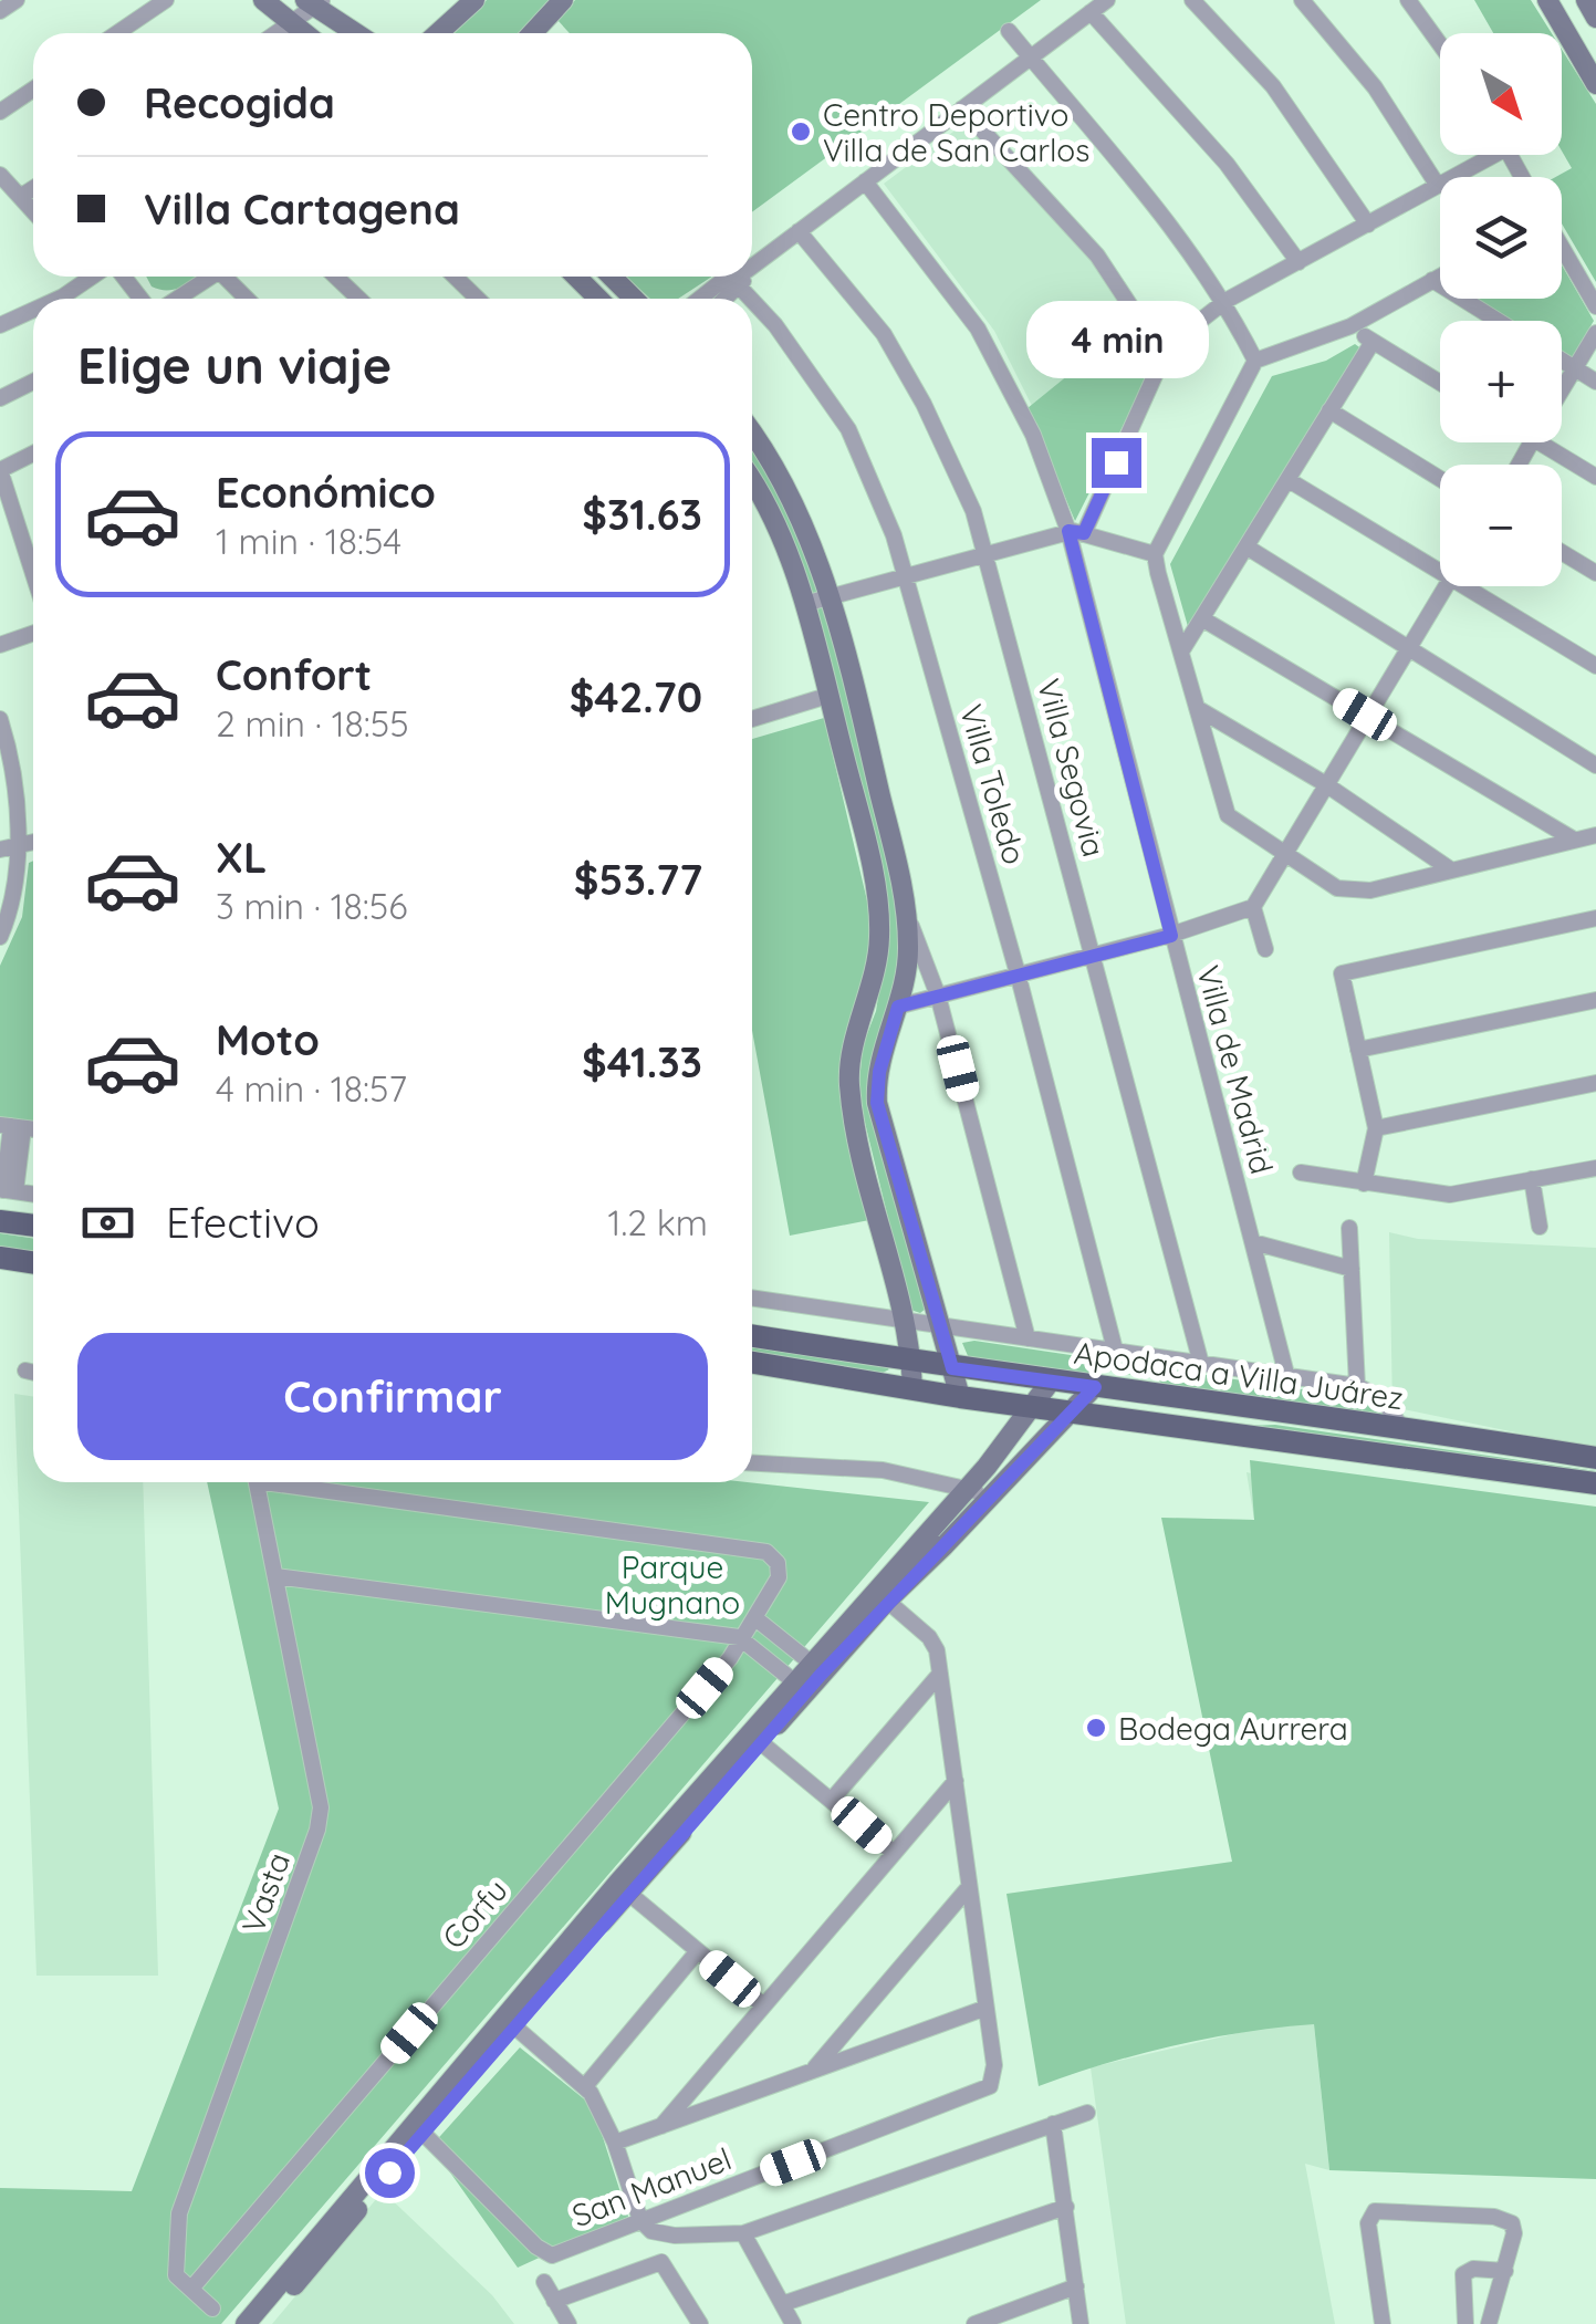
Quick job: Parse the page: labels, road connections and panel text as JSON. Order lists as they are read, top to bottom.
{
  "streets": {
    "main road": ["Apodaca a Villa Juárez"],
    "street": [
      "Villa Segovia",
      "Villa Toledo",
      "Villa de Madrid",
      "Vasta",
      "Corfu",
      "San Manuel"
    ]
  },
  "crossings": [
    ["Vasta", "Corfu"]
  ],
  "parks": ["Parque Mugnano"],
  "places": ["Centro Deportivo Villa de San Carlos", "Bodega Aurrera"],
  "north": "bottom right",
  "page": {
    "map_buttons": ["+", "−"],
    "banner": ["Recogida", "Villa Cartagena"],
    "heading": "Elige un viaje",
    "bubble": "4 min",
    "list": [
      {
        "name": "Económico",
        "note": "1 min · 18:54",
        "value": "$31.63"
      },
      {
        "name": "Confort",
        "note": "2 min · 18:55",
        "value": "$42.70"
      },
      {
        "name": "XL",
        "note": "3 min · 18:56",
        "value": "$53.77"
      },
      {
        "name": "Moto",
        "note": "4 min · 18:57",
        "value": "$41.33"
      }
    ],
    "pay": ["Efectivo", "1.2 km"],
    "buttons": "Confirmar"
  }
}
